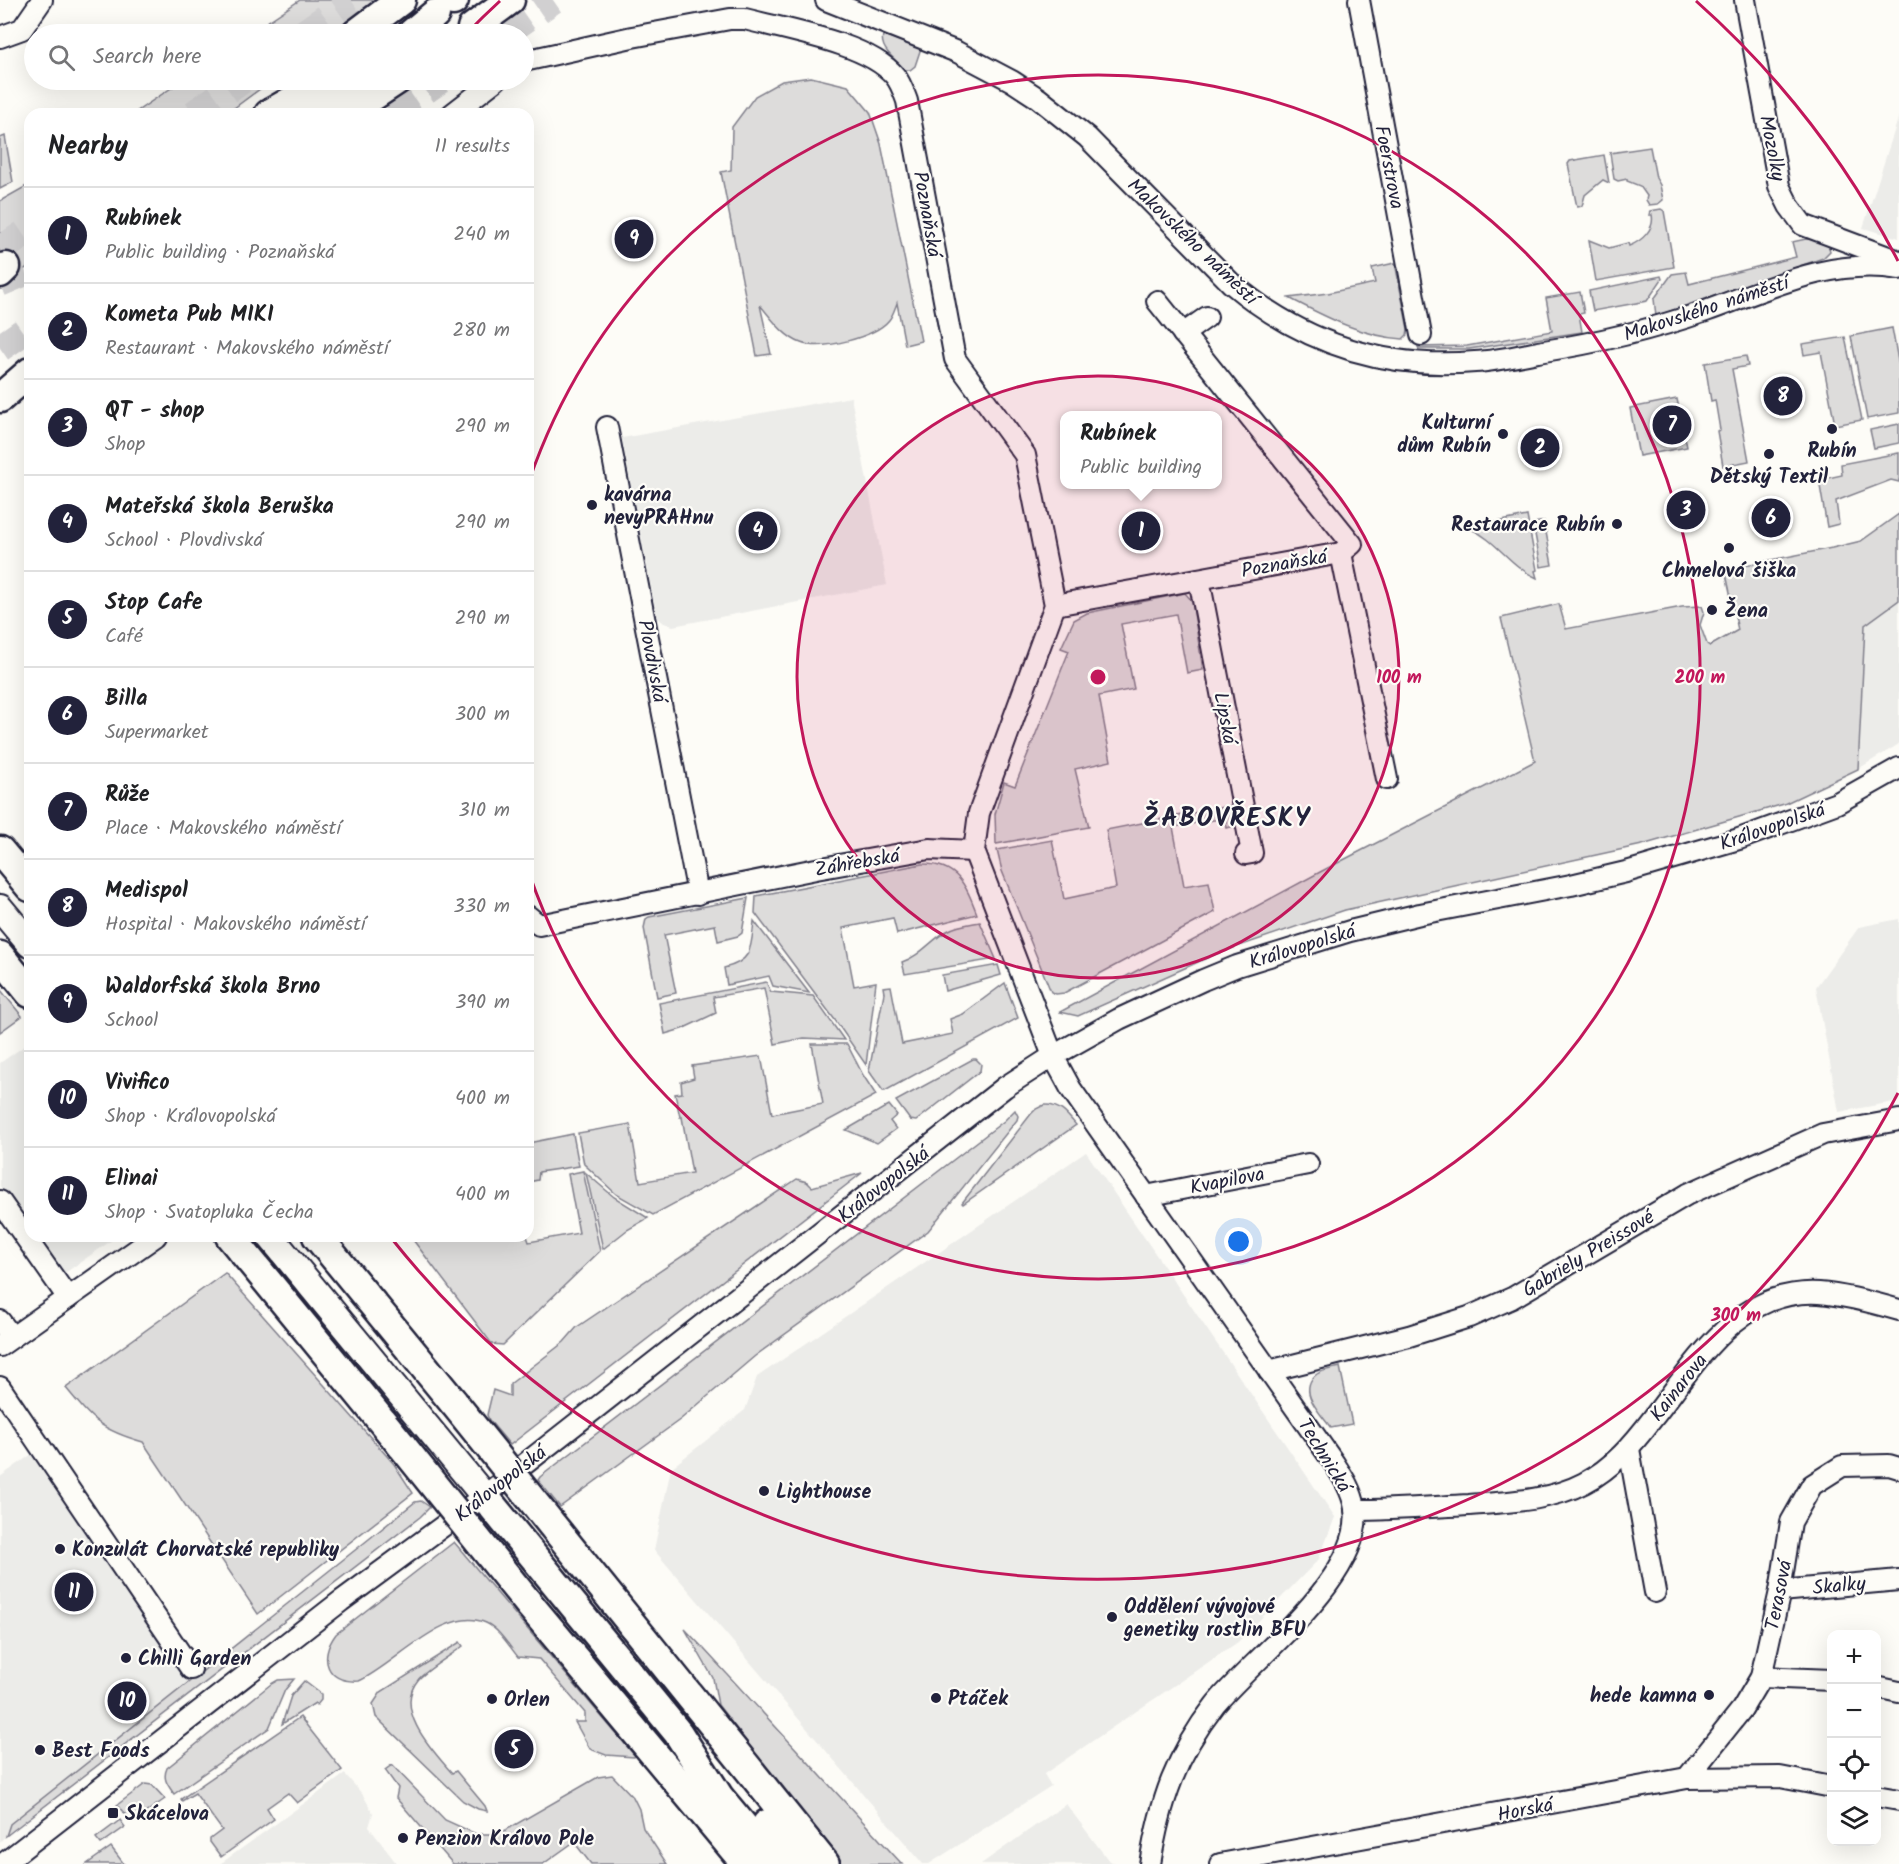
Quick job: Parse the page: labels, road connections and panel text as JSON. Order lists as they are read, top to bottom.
{
  "streets": {
    "street": [
      "Mozolky",
      "Foerstrova",
      "Poznaňská",
      "Makovského náměstí",
      "Plovdivská",
      "Lipská",
      "Královopolská",
      "Záhřebská",
      "Kvapilova",
      "Gabriely Preissové",
      "Kainarova",
      "Technická",
      "Skalky",
      "Terasová",
      "Horská"
    ]
  },
  "crossings": [
    ["Poznaňská", "Lipská"],
    ["Plovdivská", "Záhřebská"],
    ["Královopolská", "Technická"],
    ["Kvapilova", "Technická"],
    ["Gabriely Preissové", "Technická"],
    ["Kainarova", "Technická"],
    ["Skalky", "Terasová"],
    ["Terasová", "Horská"]
  ],
  "districts": ["ŽABOVŘESKY"],
  "places": {
    "other": [
      "Rubín",
      "Kulturní dům Rubín",
      "Dětský Textil",
      "kavárna nevyPRAHnu",
      "Restaurace Rubín",
      "Chmelová šiška",
      "Žena",
      "Lighthouse",
      "Konzulát Chorvatské republiky",
      "Oddělení vývojové genetiky rostlin BFU",
      "Chilli Garden",
      "hede kamna",
      "Ptáček",
      "Orlen",
      "Best Foods",
      "Penzion Královo Pole"
    ],
    "transit": ["Skácelova"]
  },
  "page": {
    "search": "Search here",
    "heading": ["Nearby", "11 results"],
    "list": [
      {
        "mark": "1",
        "name": "Rubínek",
        "note": "Public building · Poznaňská",
        "value": "240 m"
      },
      {
        "mark": "2",
        "name": "Kometa Pub MIKI",
        "note": "Restaurant · Makovského náměstí",
        "value": "280 m"
      },
      {
        "mark": "3",
        "name": "QT - shop",
        "note": "Shop",
        "value": "290 m"
      },
      {
        "mark": "4",
        "name": "Mateřská škola Beruška",
        "note": "School · Plovdivská",
        "value": "290 m"
      },
      {
        "mark": "5",
        "name": "Stop Cafe",
        "note": "Café",
        "value": "290 m"
      },
      {
        "mark": "6",
        "name": "Billa",
        "note": "Supermarket",
        "value": "300 m"
      },
      {
        "mark": "7",
        "name": "Růže",
        "note": "Place · Makovského náměstí",
        "value": "310 m"
      },
      {
        "mark": "8",
        "name": "Medispol",
        "note": "Hospital · Makovského náměstí",
        "value": "330 m"
      },
      {
        "mark": "9",
        "name": "Waldorfská škola Brno",
        "note": "School",
        "value": "390 m"
      },
      {
        "mark": "10",
        "name": "Vivifico",
        "note": "Shop · Královopolská",
        "value": "400 m"
      },
      {
        "mark": "11",
        "name": "Elinai",
        "note": "Shop · Svatopluka Čecha",
        "value": "400 m"
      }
    ],
    "pins": [
      "9",
      "8",
      "7",
      "2",
      "3",
      "6",
      "1",
      "4",
      "11",
      "10",
      "5"
    ],
    "popup": ["Rubínek", "Public building"],
    "map_buttons": ["+", "−"]
  },
  "rings": ["100 m", "200 m", "300 m"]
}
